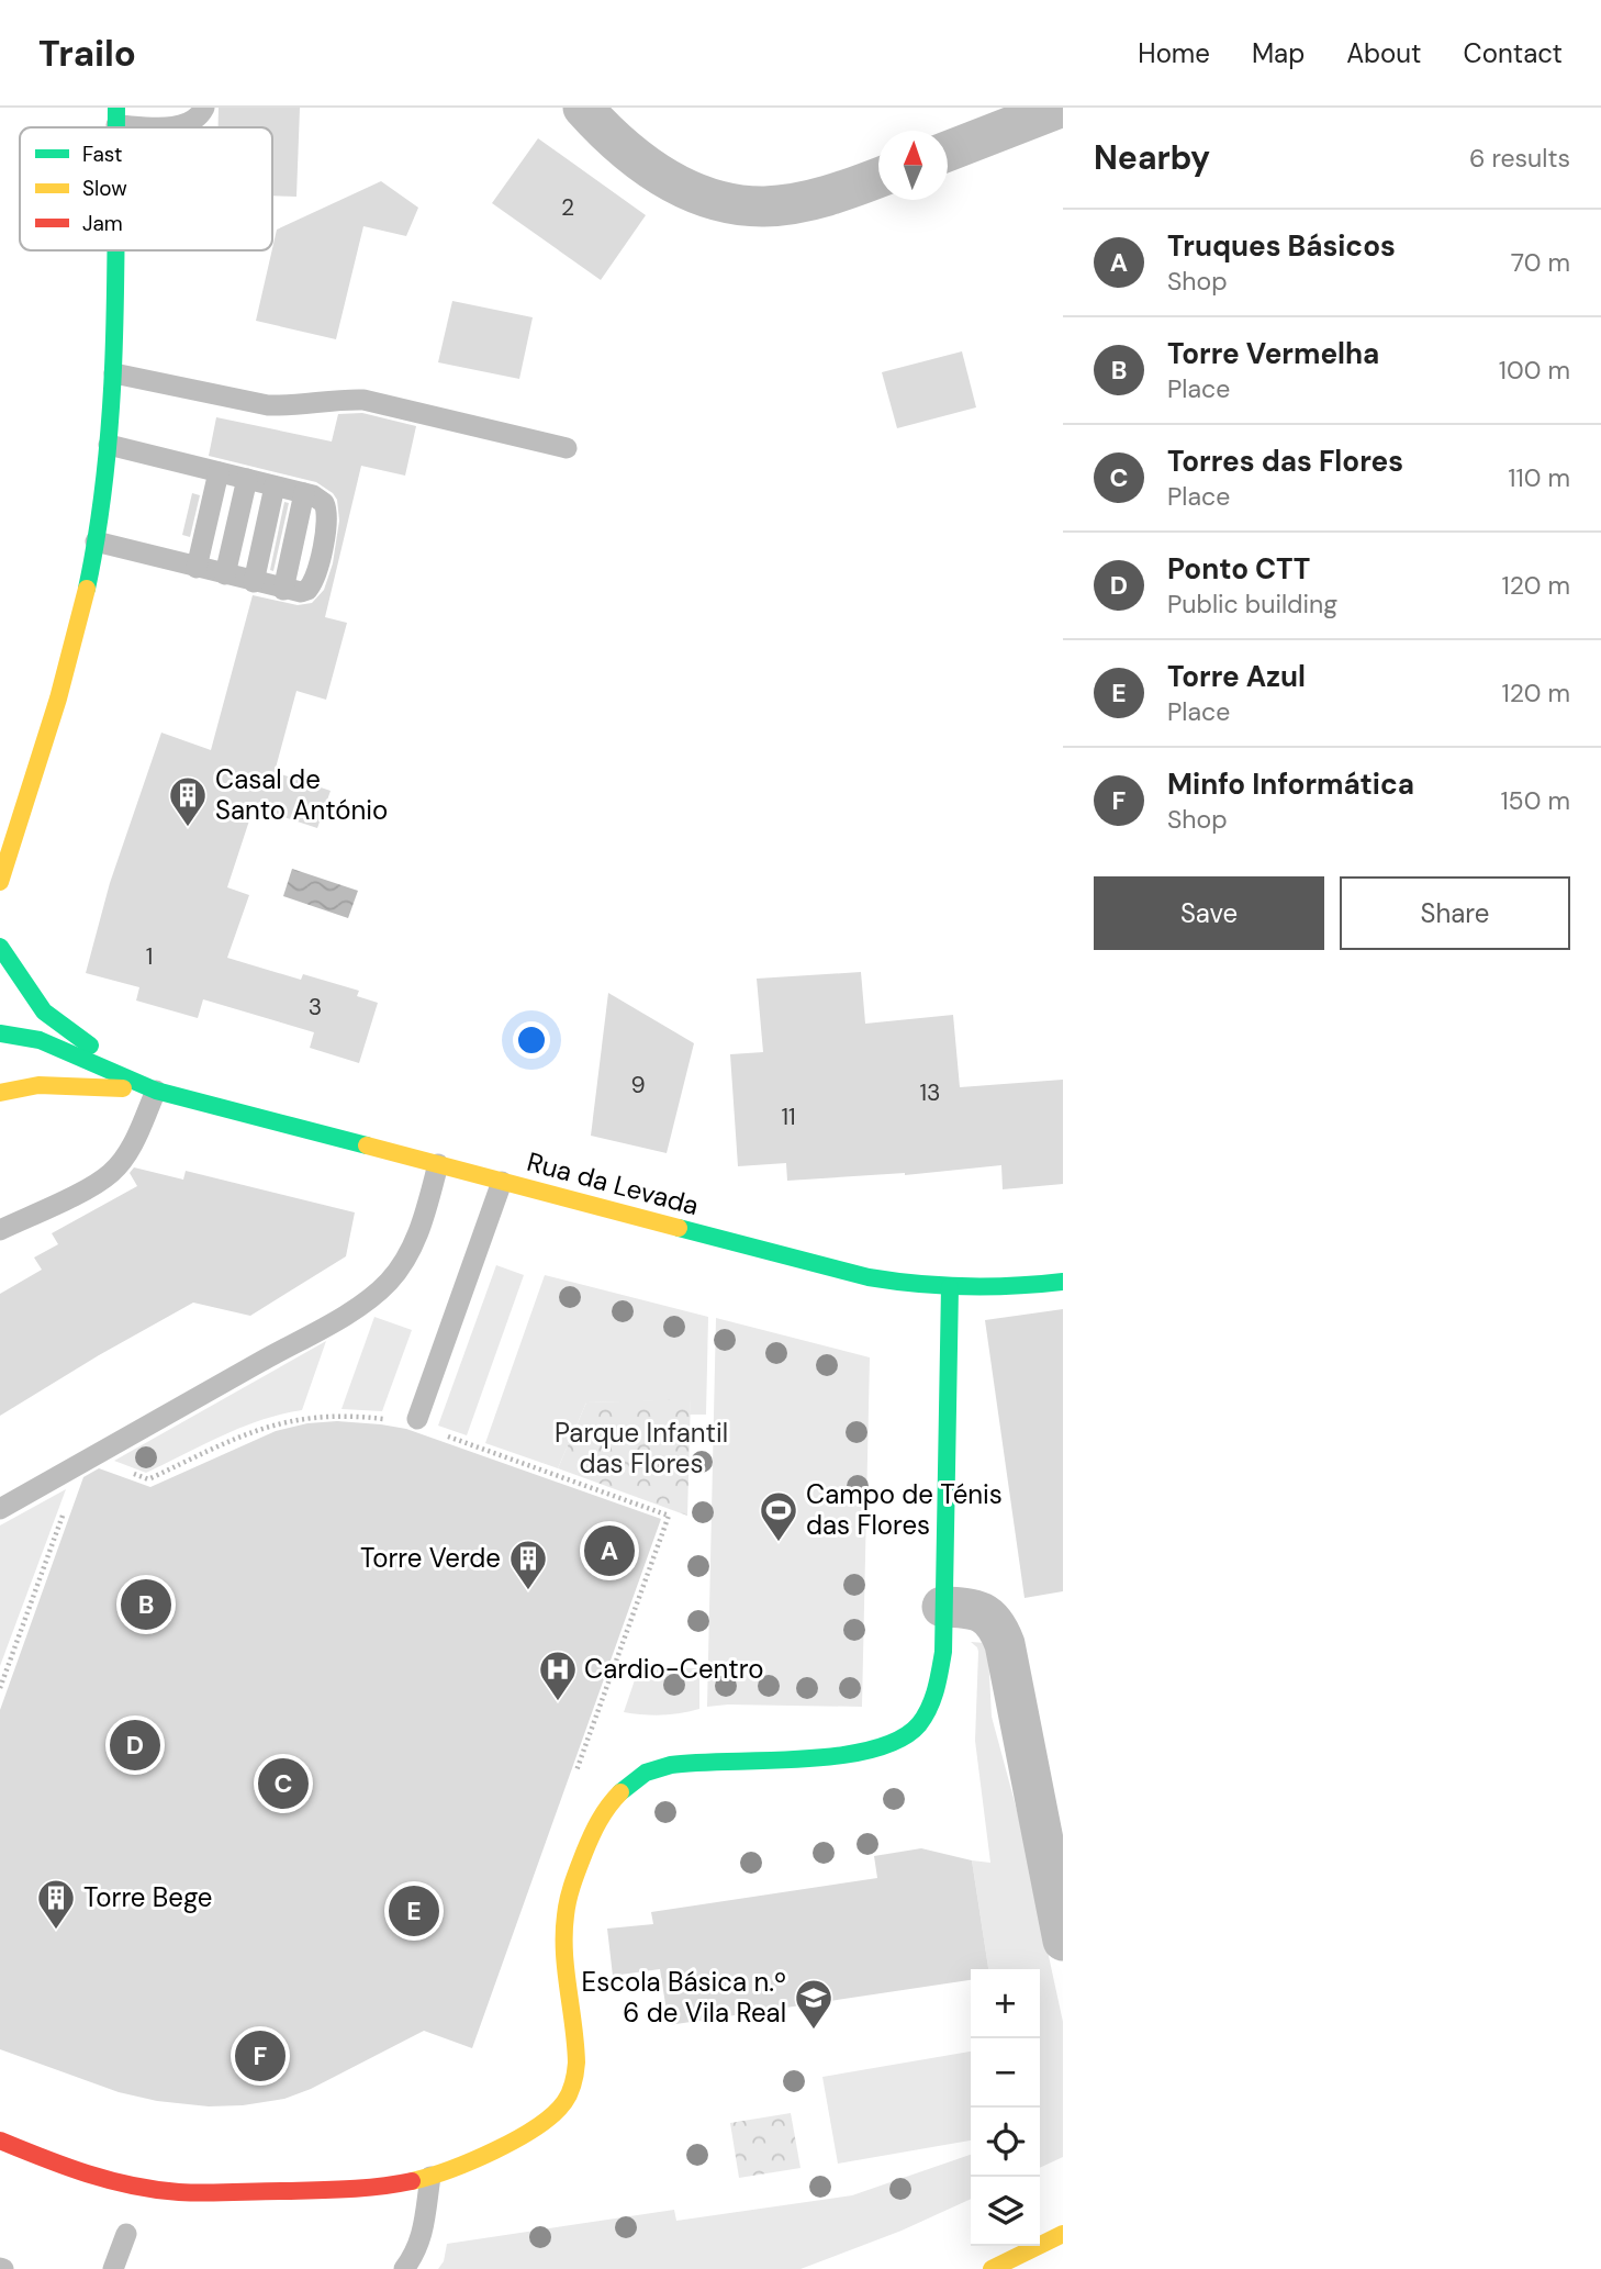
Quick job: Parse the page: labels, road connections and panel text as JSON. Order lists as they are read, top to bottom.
{
  "streets": {
    "main road": ["Rua da Levada"]
  },
  "parks": ["Parque Infantil das Flores"],
  "places": {
    "building": ["Casal de Santo António", "Torre Verde", "Torre Bege"],
    "sports": ["Campo de Ténis das Flores"],
    "hospital": ["Cardio-Centro"],
    "school or university": ["Escola Básica n.º 6 de Vila Real"]
  },
  "house_numbers": [
    "2",
    "1",
    "3",
    "9",
    "13",
    "11"
  ],
  "legend": ["Fast", "Slow", "Jam"],
  "north": "top",
  "page": {
    "header": "Trailo",
    "nav": [
      "Home",
      "Map",
      "About",
      "Contact"
    ],
    "heading": ["Nearby", "6 results"],
    "list": [
      {
        "mark": "A",
        "name": "Truques Básicos",
        "note": "Shop",
        "value": "70 m"
      },
      {
        "mark": "B",
        "name": "Torre Vermelha",
        "note": "Place",
        "value": "100 m"
      },
      {
        "mark": "C",
        "name": "Torres das Flores",
        "note": "Place",
        "value": "110 m"
      },
      {
        "mark": "D",
        "name": "Ponto CTT",
        "note": "Public building",
        "value": "120 m"
      },
      {
        "mark": "E",
        "name": "Torre Azul",
        "note": "Place",
        "value": "120 m"
      },
      {
        "mark": "F",
        "name": "Minfo Informática",
        "note": "Shop",
        "value": "150 m"
      }
    ],
    "buttons": ["Save", "Share"],
    "pins": [
      "A",
      "B",
      "D",
      "C",
      "E",
      "F"
    ],
    "map_buttons": ["+", "−"]
  }
}
